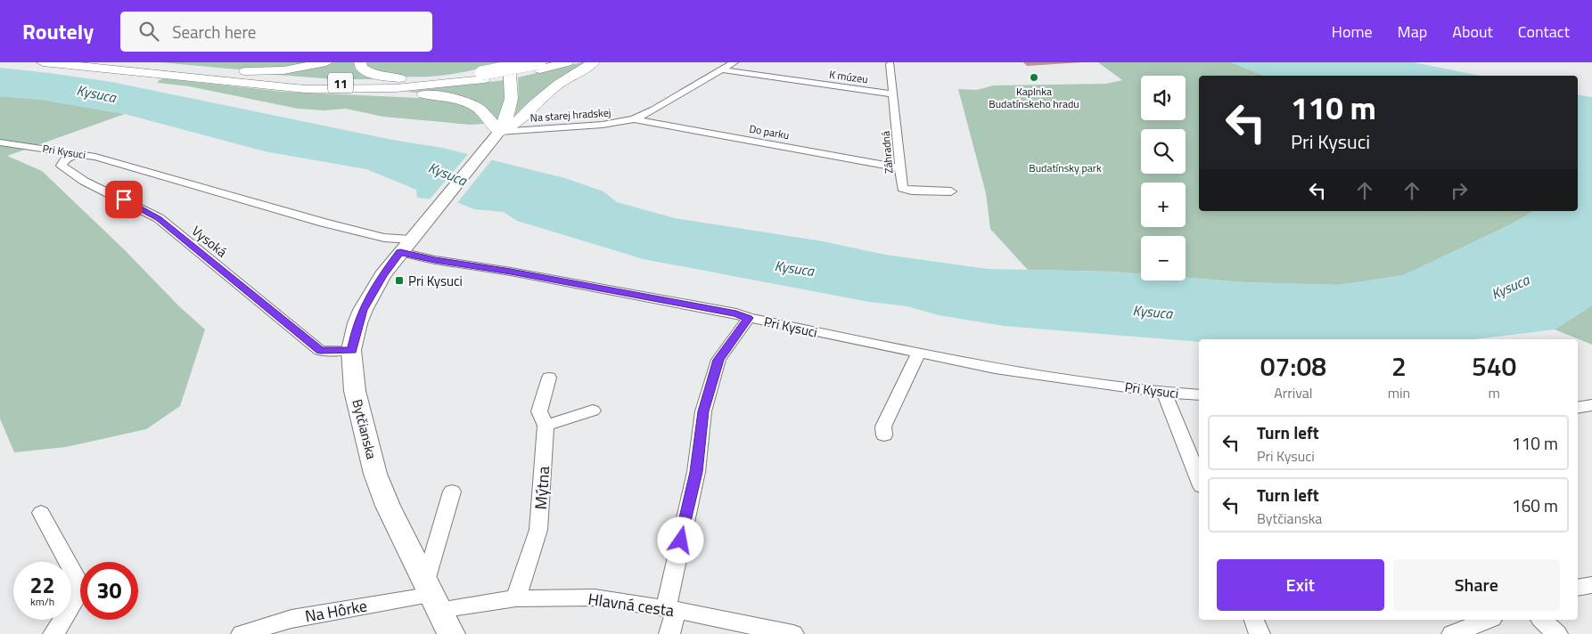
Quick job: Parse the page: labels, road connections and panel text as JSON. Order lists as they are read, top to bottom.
{
  "streets": {
    "main road": ["11", "Bytčianska"],
    "street": [
      "K múzeu",
      "Na starej hradskej",
      "Do parku",
      "Pri Kysuci",
      "Záhradná",
      "Vysoká",
      "Mýtna",
      "Hlavná cesta",
      "Na Hôrke"
    ]
  },
  "crossings": [
    ["K múzeu", "Na starej hradskej"],
    ["K múzeu", "Záhradná"],
    ["Na starej hradskej", "Do parku"],
    ["Na starej hradskej", "Bytčianska"],
    ["Do parku", "Záhradná"],
    ["Pri Kysuci", "Vysoká"],
    ["Pri Kysuci", "Bytčianska"],
    ["Vysoká", "Bytčianska"],
    ["Bytčianska", "Hlavná cesta"],
    ["Bytčianska", "Na Hôrke"],
    ["Mýtna", "Hlavná cesta"],
    ["Hlavná cesta", "Na Hôrke"]
  ],
  "water": ["Kysuca"],
  "parks": ["Budatínsky park"],
  "places": {
    "other": ["Kaplnka Budatínskeho hradu"],
    "transit": ["Pri Kysuci"]
  },
  "page": {
    "header": "Routely",
    "search": "Search here",
    "nav": [
      "Home",
      "Map",
      "About",
      "Contact"
    ],
    "map_buttons": ["+", "−"],
    "turn": ["110 m", "Pri Kysuci"],
    "eta": [
      "07:08",
      "Arrival",
      "2",
      "min",
      "540",
      "m"
    ],
    "list": [
      {
        "name": "Turn left",
        "note": "Pri Kysuci",
        "value": "110 m"
      },
      {
        "name": "Turn left",
        "note": "Bytčianska",
        "value": "160 m"
      }
    ],
    "buttons": ["Exit", "Share"],
    "speed": "22 km/h",
    "limit": "30"
  }
}
